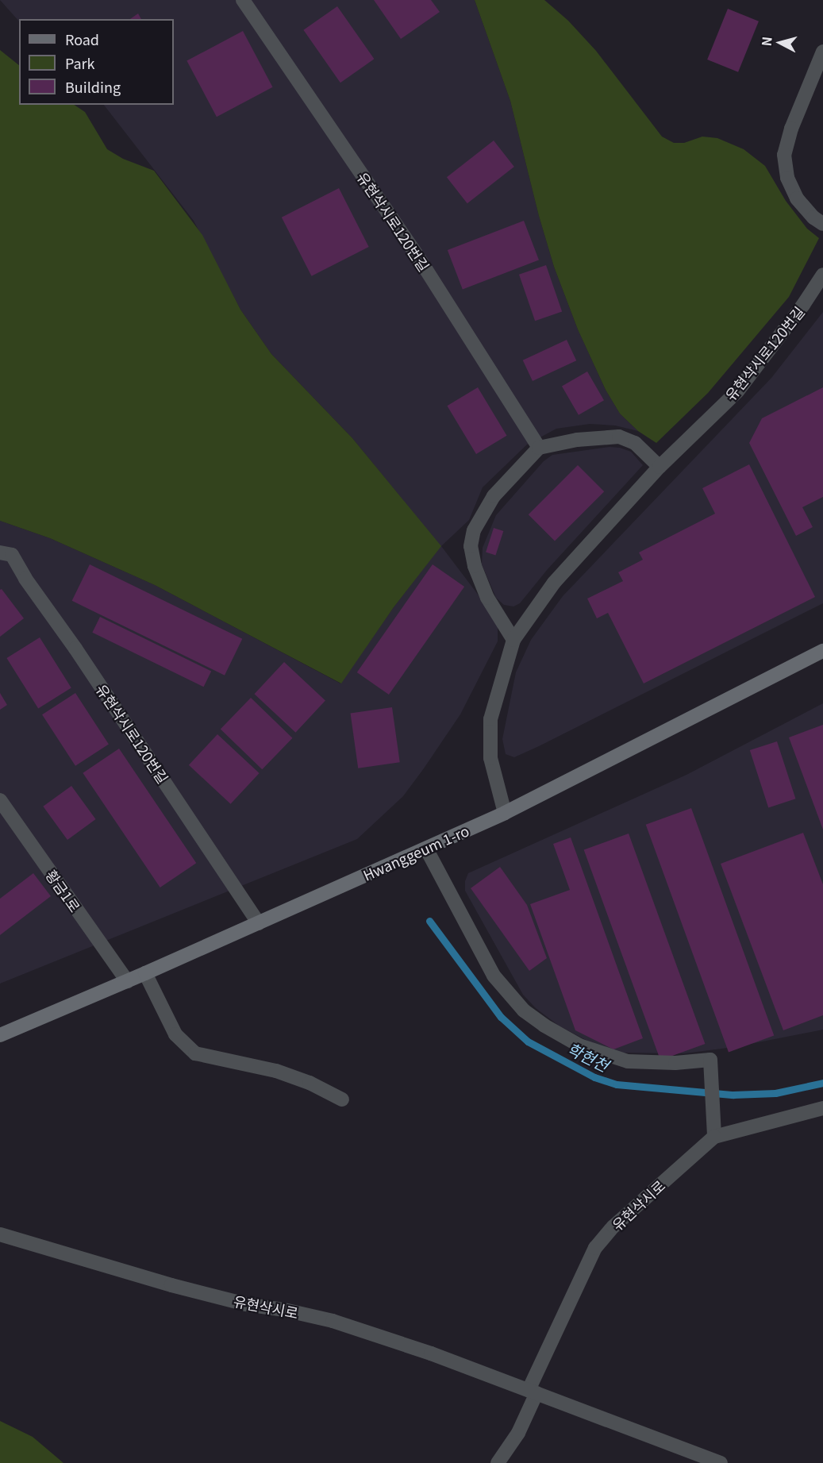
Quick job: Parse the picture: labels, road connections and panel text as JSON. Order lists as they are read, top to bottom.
{
  "streets": {
    "street": [
      "유현삭시로120번길",
      "Hwanggeum 1-ro",
      "황금1로",
      "유현삭시로"
    ]
  },
  "crossings": [
    ["유현삭시로120번길", "Hwanggeum 1-ro"],
    ["Hwanggeum 1-ro", "황금1로"]
  ],
  "water": ["학현천"],
  "legend": ["Road", "Park", "Building"],
  "north": "left"
}
